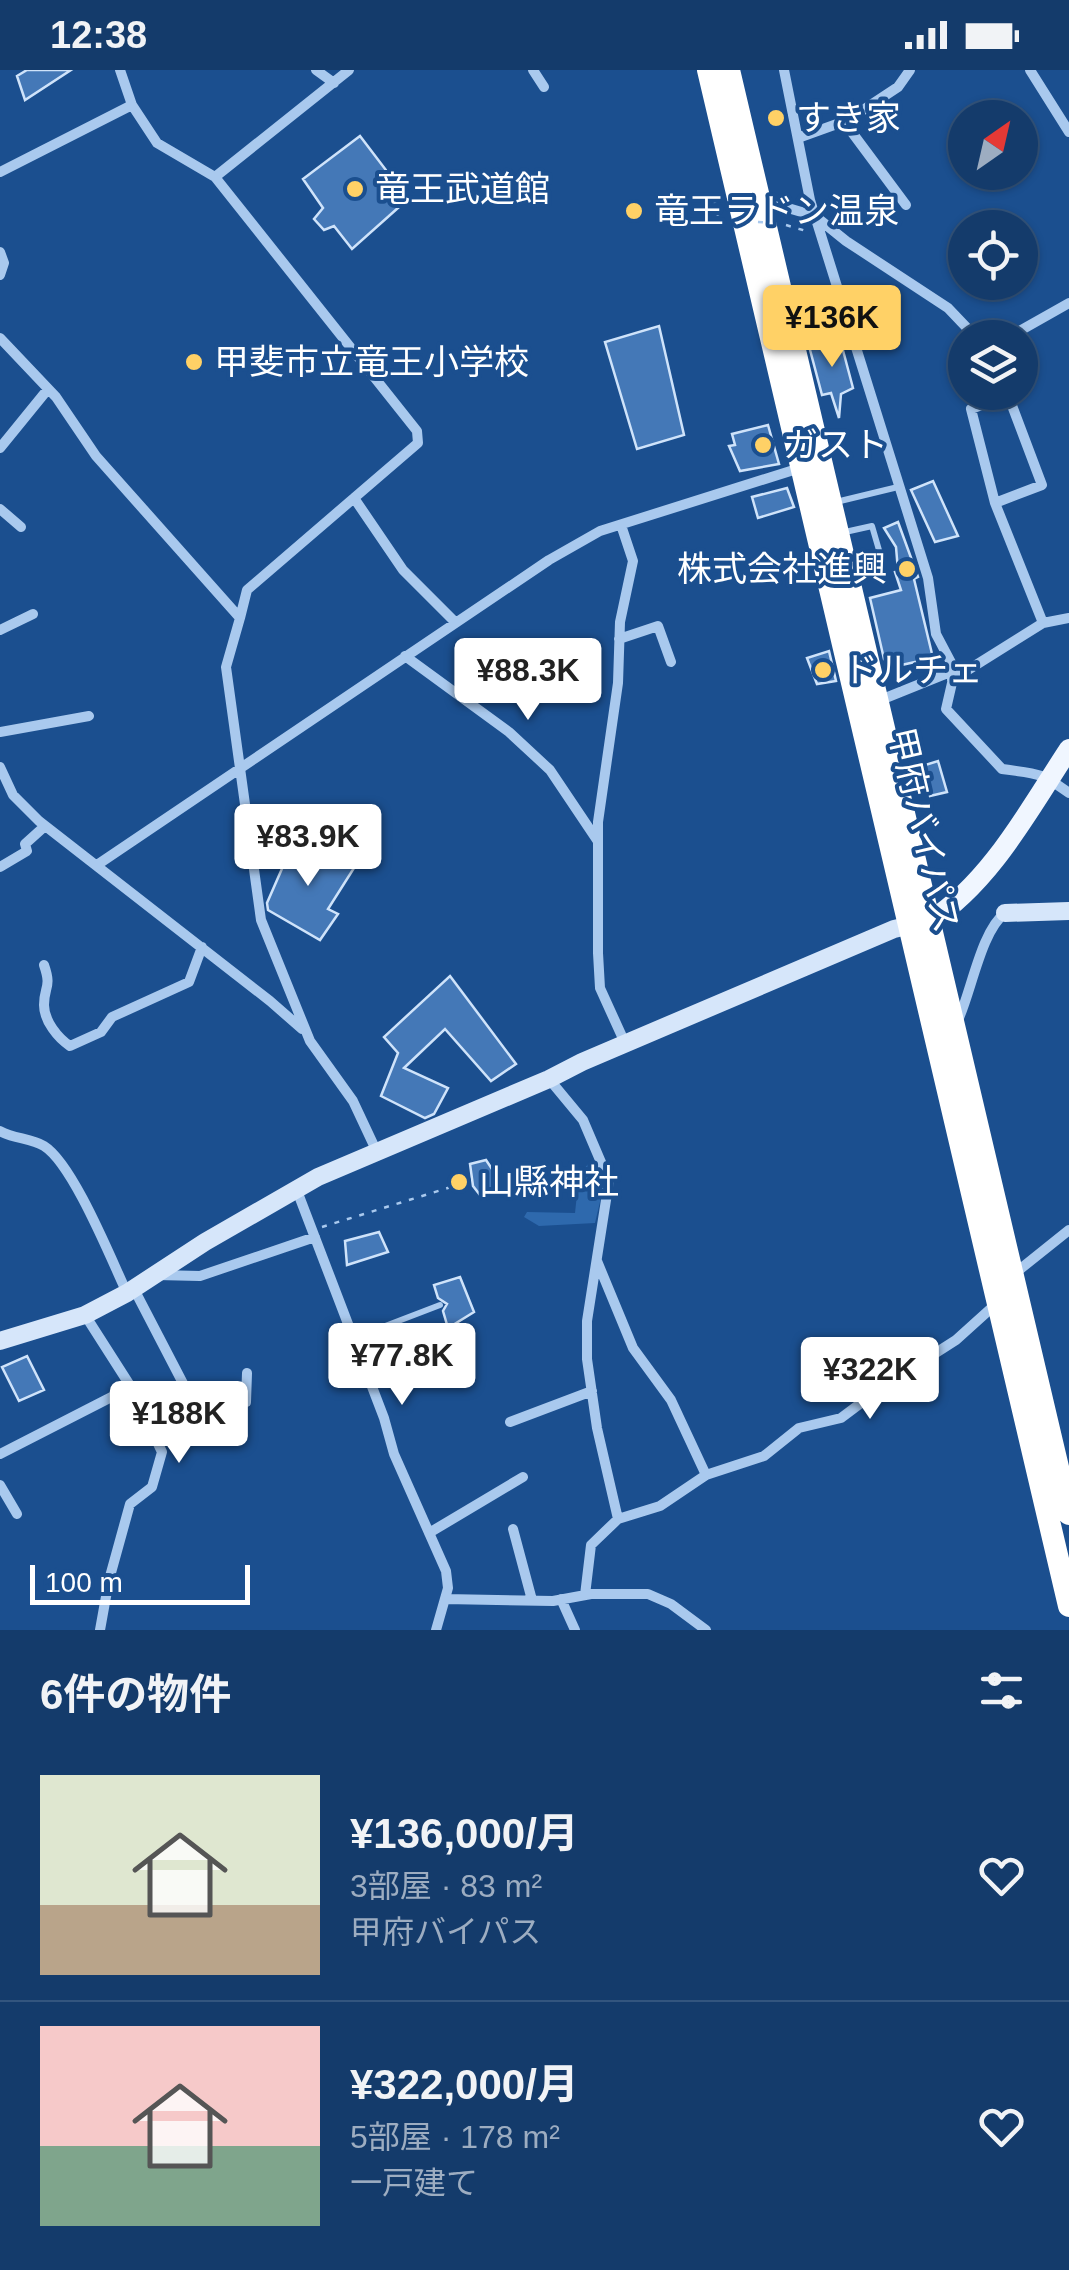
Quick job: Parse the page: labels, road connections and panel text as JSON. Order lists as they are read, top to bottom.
{
  "streets": {
    "highway": ["甲府バイパス"]
  },
  "places": [
    "すき家",
    "竜王武道館",
    "竜王ラドン温泉",
    "甲斐市立竜王小学校",
    "ガスト",
    "株式会社進興",
    "ドルチェ",
    "山縣神社"
  ],
  "scale_bar": "100 m",
  "north": "top right",
  "page": {
    "status": "12:38",
    "price": [
      "¥136K",
      "¥88.3K",
      "¥83.9K",
      "¥77.8K",
      "¥322K",
      "¥188K"
    ],
    "scale": "100 m",
    "heading": "6件の物件",
    "list": [
      {
        "name": "¥136,000/月",
        "note": "3部屋 · 83 m² · 甲府バイパス"
      },
      {
        "name": "¥322,000/月",
        "note": "5部屋 · 178 m² · 一戸建て"
      }
    ]
  }
}
